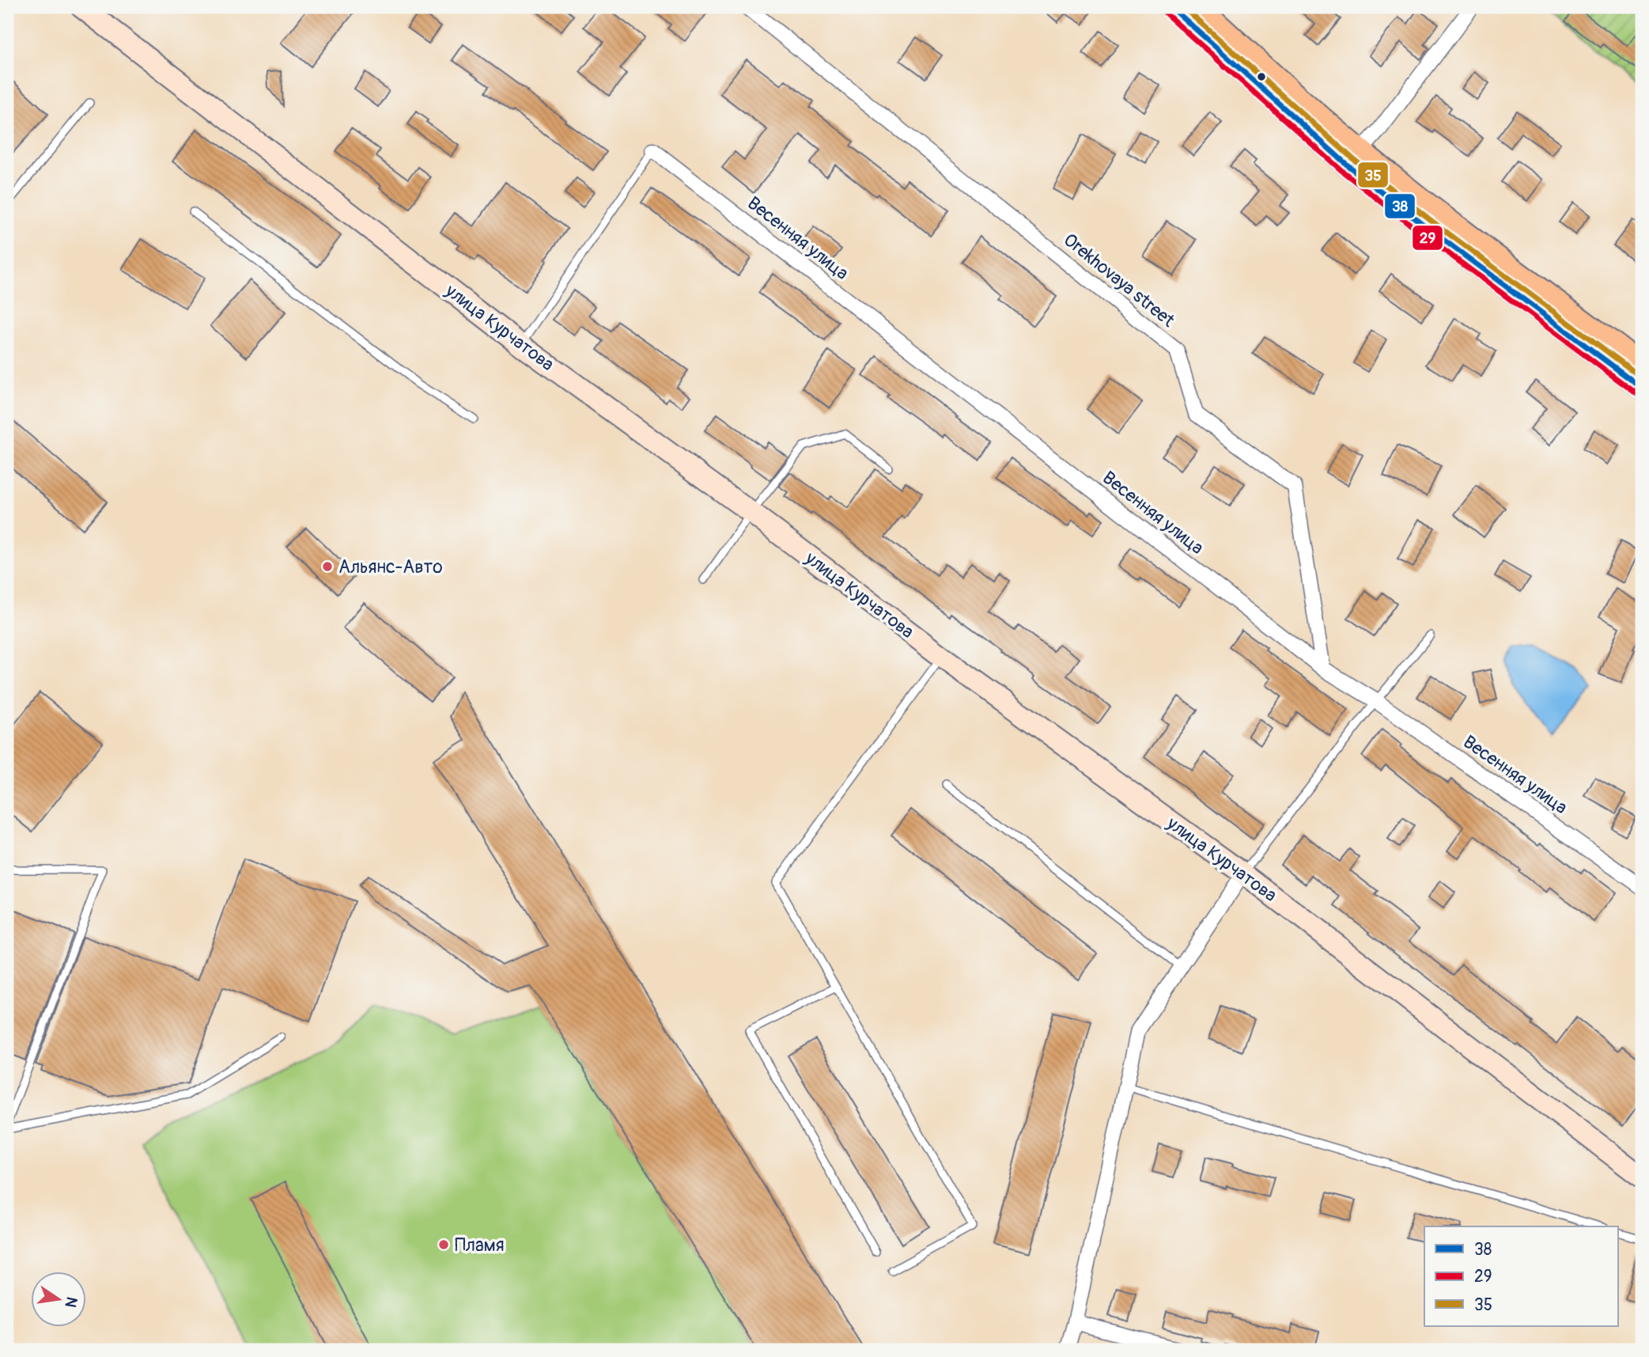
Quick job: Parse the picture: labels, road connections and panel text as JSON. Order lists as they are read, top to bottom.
{
  "streets": {
    "street": ["Весенняя улица", "Orekhovaya street", "улица Курчатова"]
  },
  "crossings": [
    ["Весенняя улица", "Orekhovaya street"]
  ],
  "places": ["Альянс-Авто", "Пламя"],
  "lines": ["transit line 38", "transit line 35", "transit line 29"],
  "legend": ["38", "29", "35"],
  "north": "right"
}
